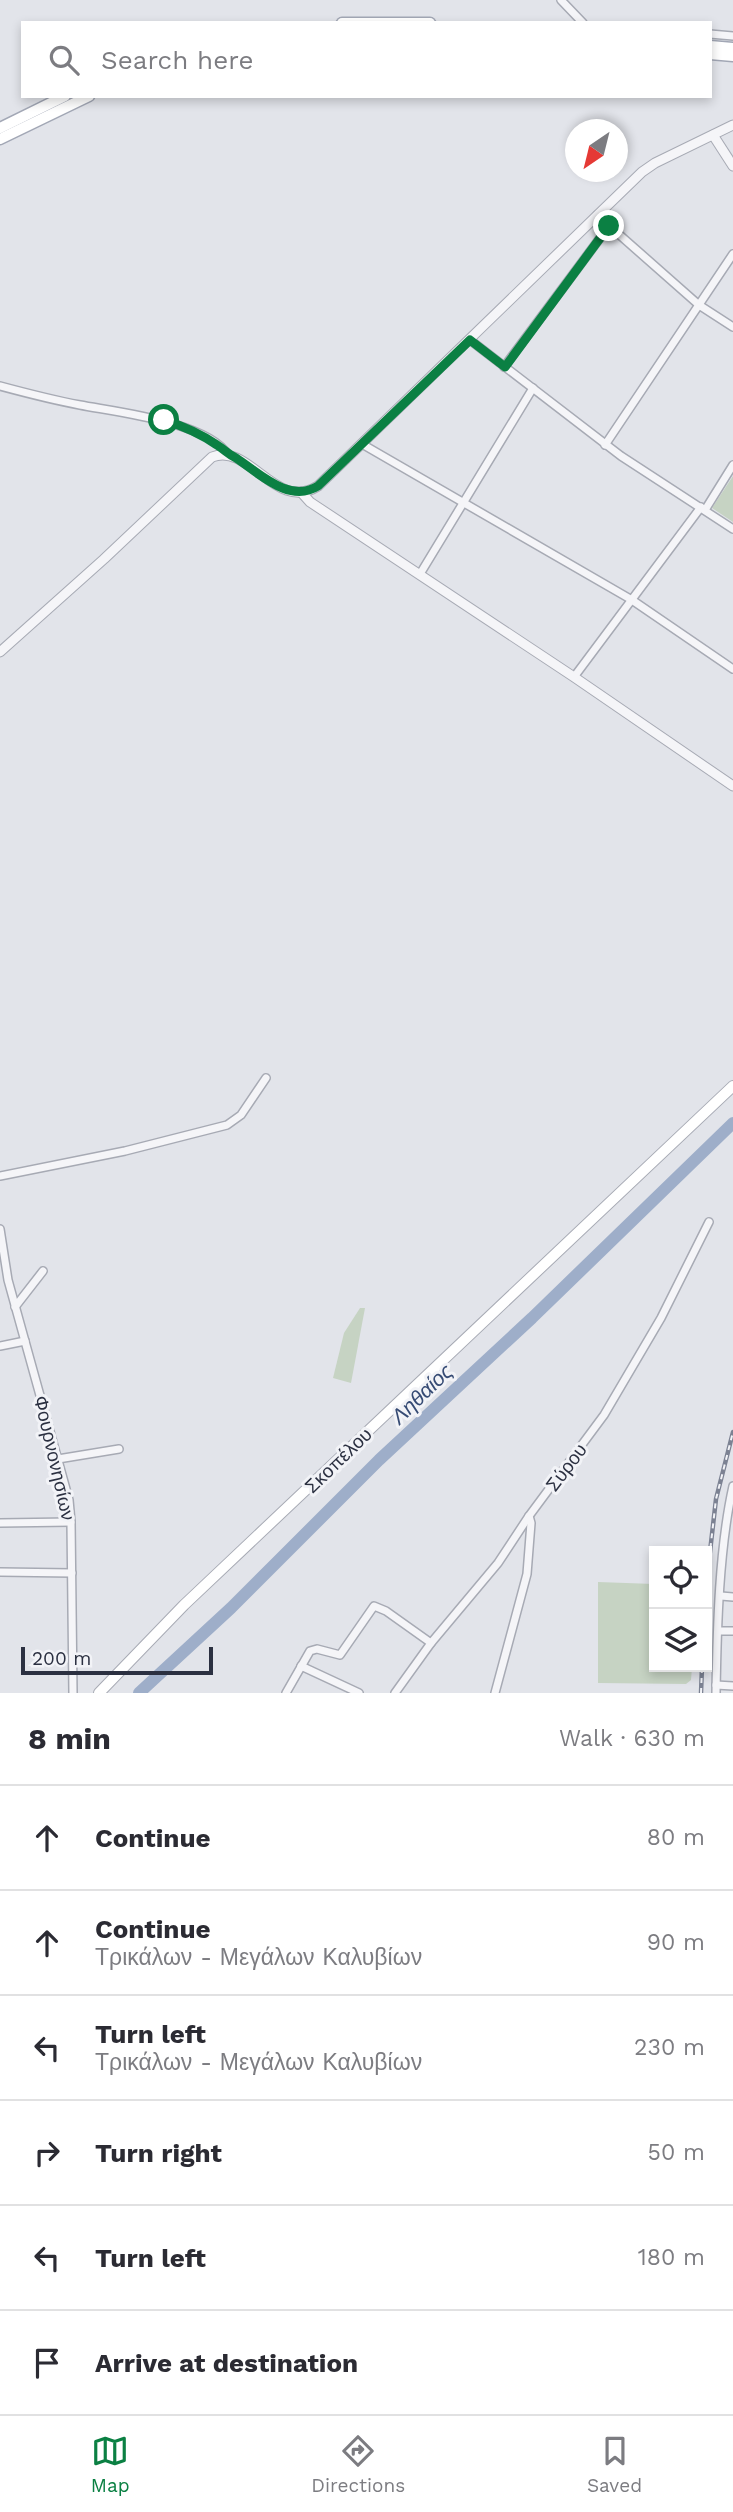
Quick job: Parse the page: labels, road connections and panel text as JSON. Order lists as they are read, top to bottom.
{
  "streets": {
    "main road": ["Σκοπέλου"],
    "street": ["Φουρνονησίων", "Σύρου"]
  },
  "water": ["Ληθαίος"],
  "scale_bar": "200 m",
  "north": "bottom left",
  "page": {
    "search": "Search here",
    "scale": "200 m",
    "heading": ["8 min", "Walk · 630 m"],
    "list": [
      ["Continue", "80 m"],
      ["Continue", "Τρικάλων - Μεγάλων Καλυβίων", "90 m"],
      ["Turn left", "Τρικάλων - Μεγάλων Καλυβίων", "230 m"],
      ["Turn right", "50 m"],
      ["Turn left", "180 m"],
      "Arrive at destination"
    ],
    "nav": ["Map", "Directions", "Saved"]
  }
}
